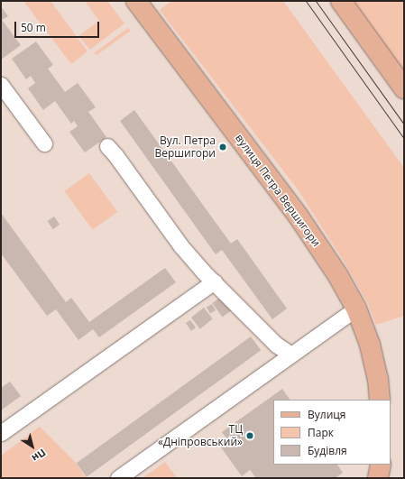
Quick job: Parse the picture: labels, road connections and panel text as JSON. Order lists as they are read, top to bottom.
{
  "streets": {
    "main road": ["вулиця Петра Вершигори"]
  },
  "places": ["Вул. Петра Вершигори", "ТЦ «Дніпровський»"],
  "legend": ["Вулиця", "Парк", "Будівля"],
  "scale_bar": "50 m",
  "north": "bottom right"
}
